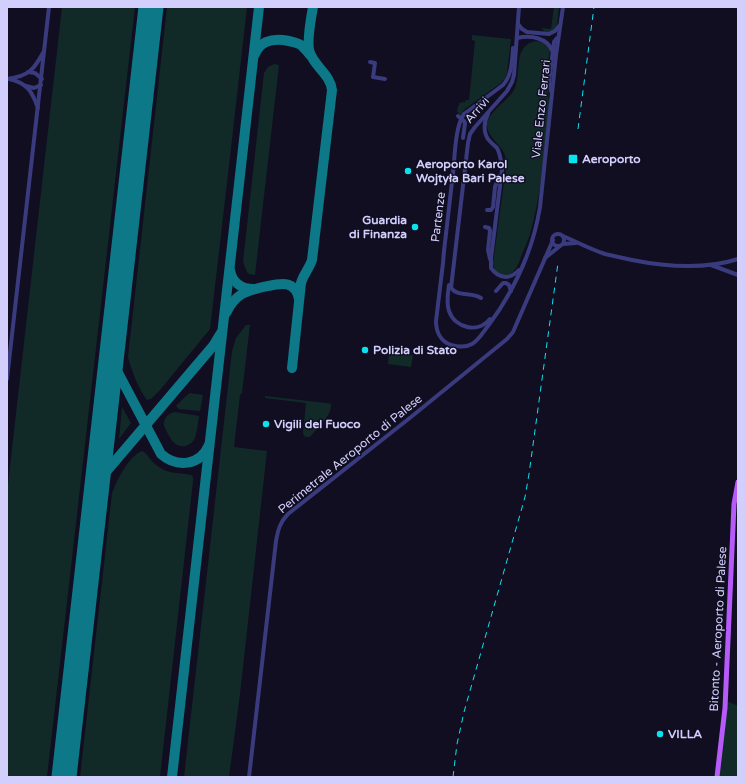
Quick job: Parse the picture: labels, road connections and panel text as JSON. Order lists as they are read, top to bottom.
{
  "streets": {
    "main road": ["Bitonto - Aeroporto di Palese"],
    "street": [
      "Viale Enzo Ferrari",
      "Arrivi",
      "Partenze",
      "Perimetrale Aeroporto di Palese"
    ]
  },
  "crossings": [
    ["Viale Enzo Ferrari", "Partenze"],
    ["Arrivi", "Partenze"]
  ],
  "places": {
    "transit": ["Aeroporto"],
    "other": [
      "Aeroporto Karol Wojtyła Bari Palese",
      "Guardia di Finanza",
      "Polizia di Stato",
      "Vigili del Fuoco",
      "VILLA"
    ]
  }
}
